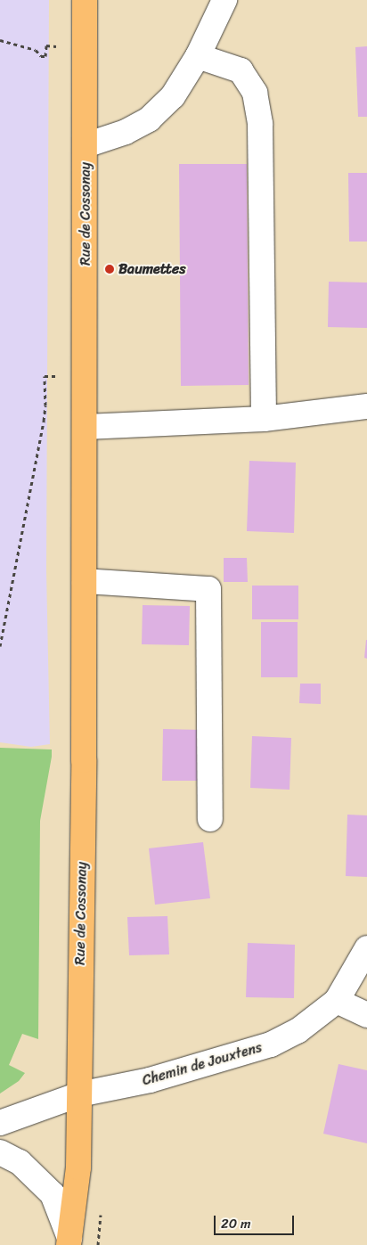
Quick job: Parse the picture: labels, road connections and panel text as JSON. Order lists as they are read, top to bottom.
{
  "streets": {
    "main road": ["Rue de Cossonay"],
    "street": ["Chemin de Jouxtens"]
  },
  "crossings": [
    ["Rue de Cossonay", "Chemin de Jouxtens"]
  ],
  "places": ["Baumettes"],
  "scale_bar": "20 m"
}
